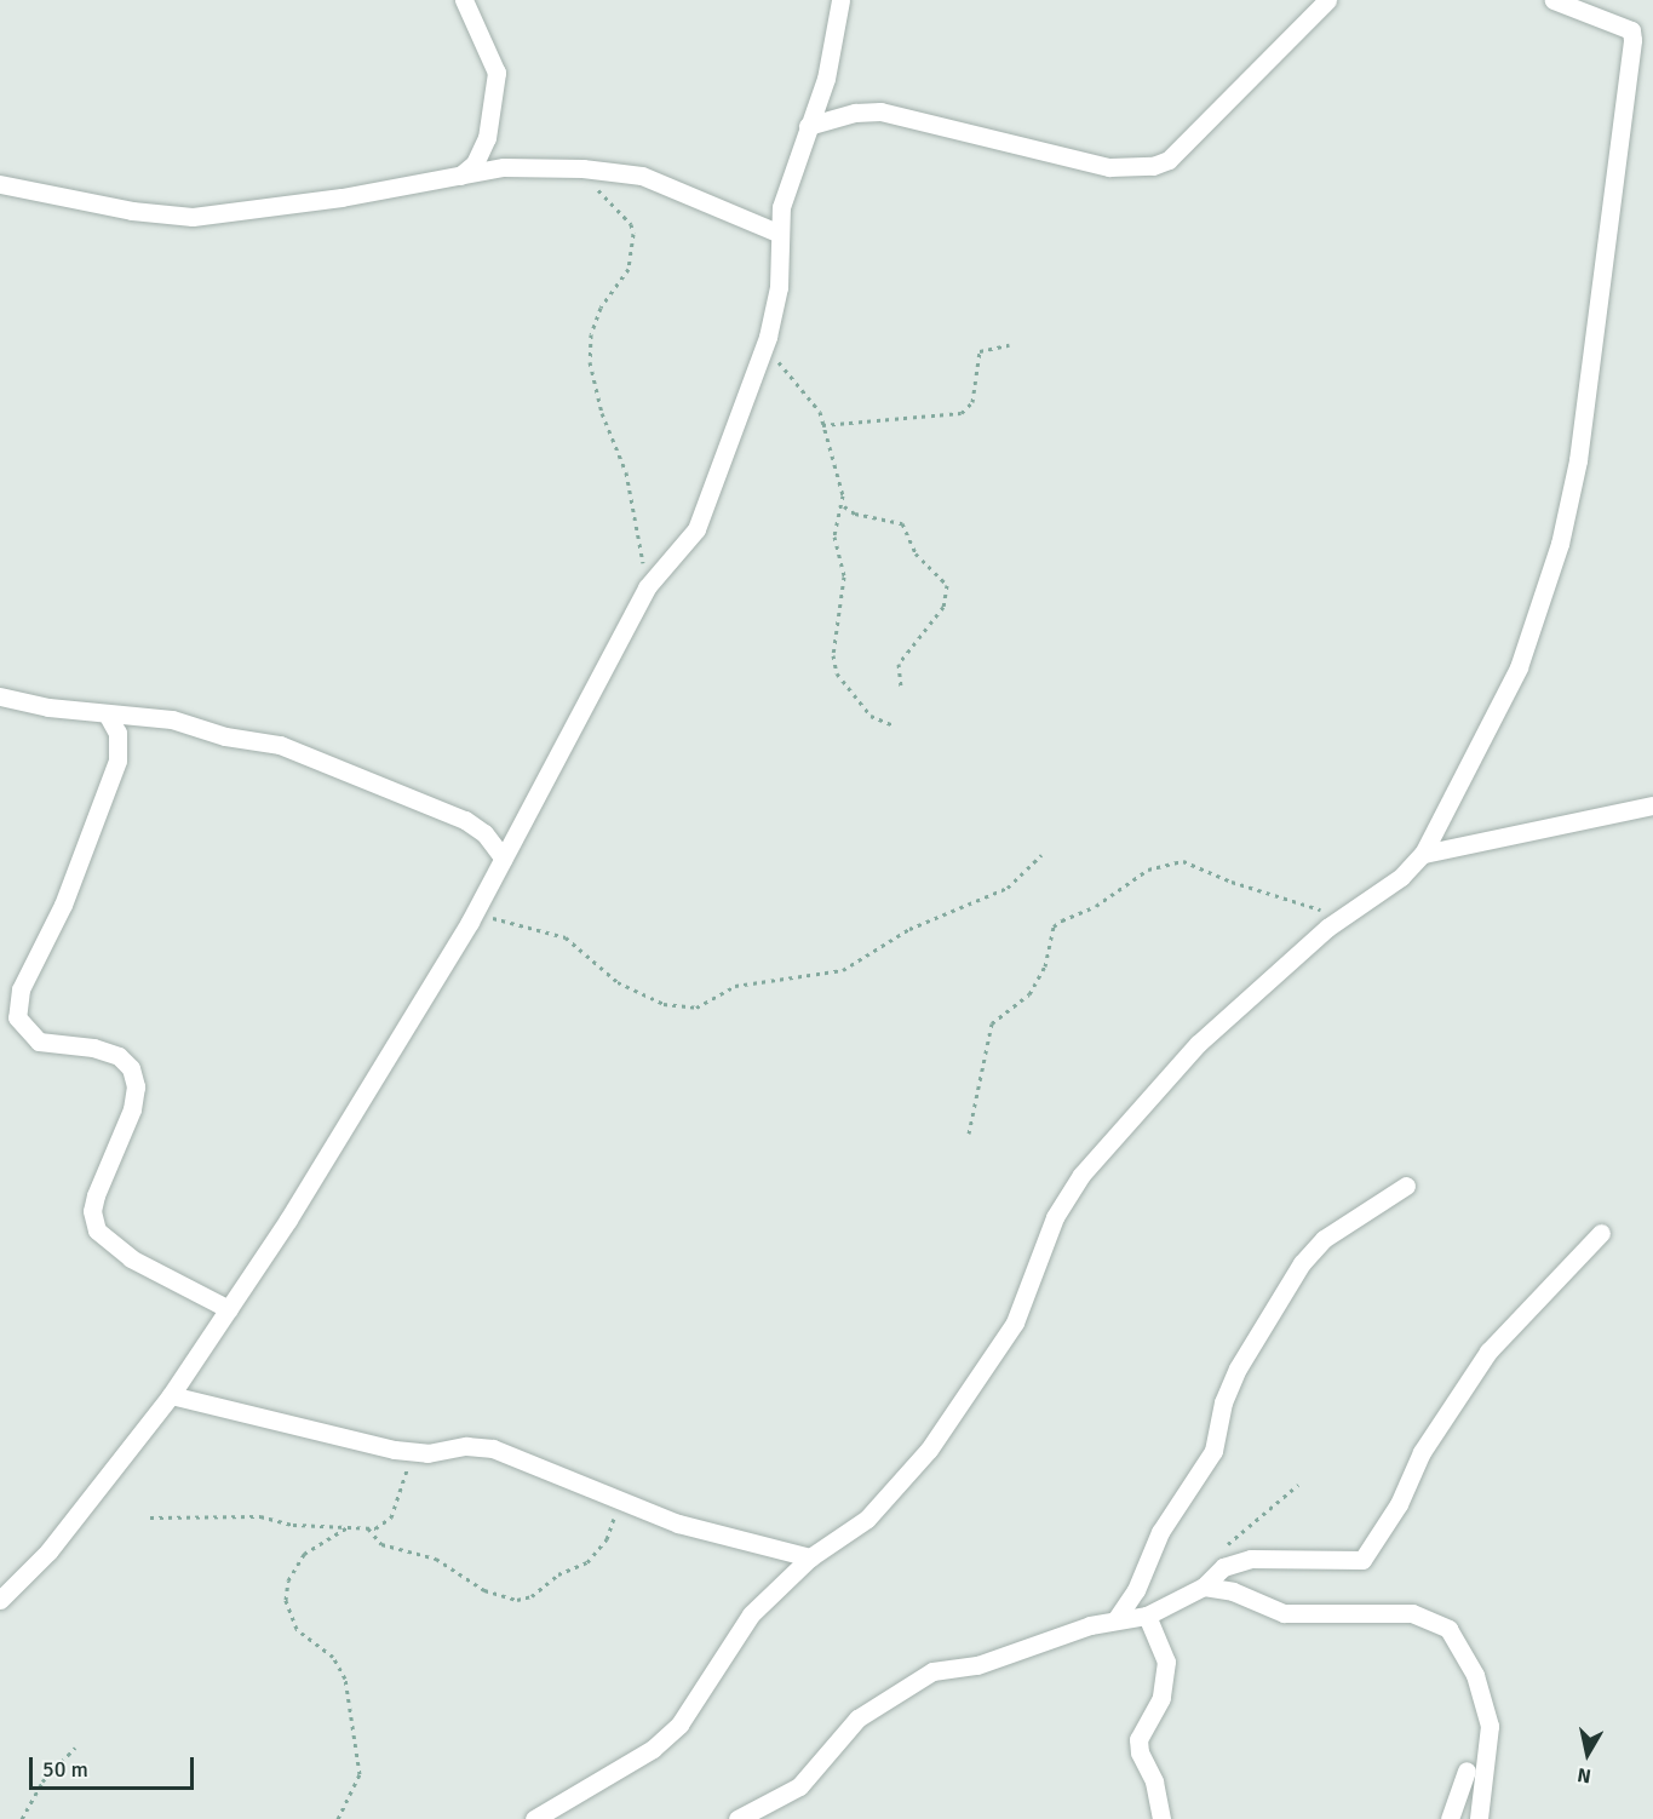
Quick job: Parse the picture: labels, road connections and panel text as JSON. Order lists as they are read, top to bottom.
{
  "scale_bar": "50 m",
  "north": "bottom"
}
